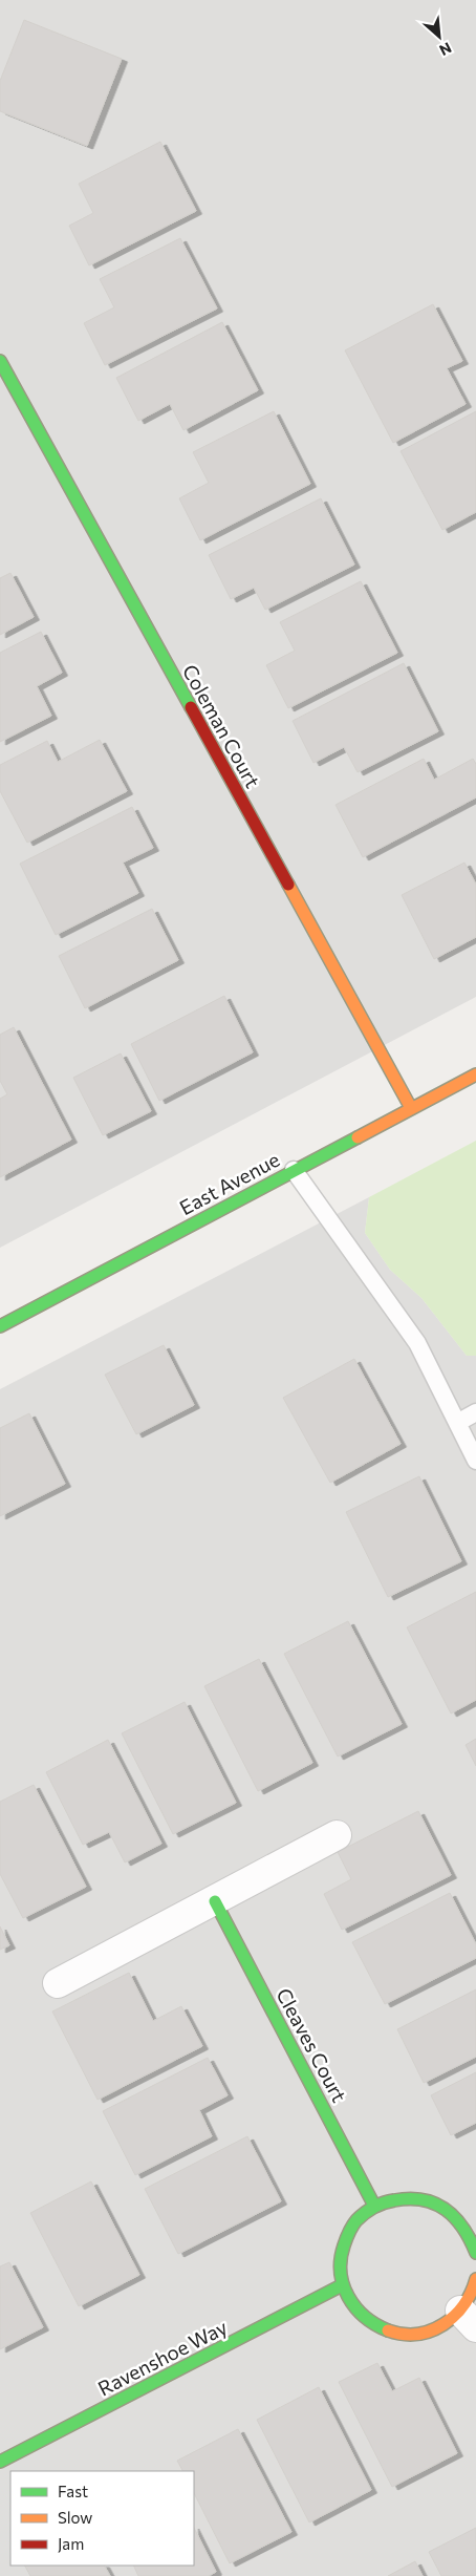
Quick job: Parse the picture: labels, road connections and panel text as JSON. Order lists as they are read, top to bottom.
{
  "streets": {
    "street": [
      "Coleman Court",
      "East Avenue",
      "Cleaves Court",
      "Ravenshoe Way"
    ]
  },
  "crossings": [
    ["Coleman Court", "East Avenue"]
  ],
  "legend": ["Fast", "Slow", "Jam"],
  "north": "bottom right"
}
